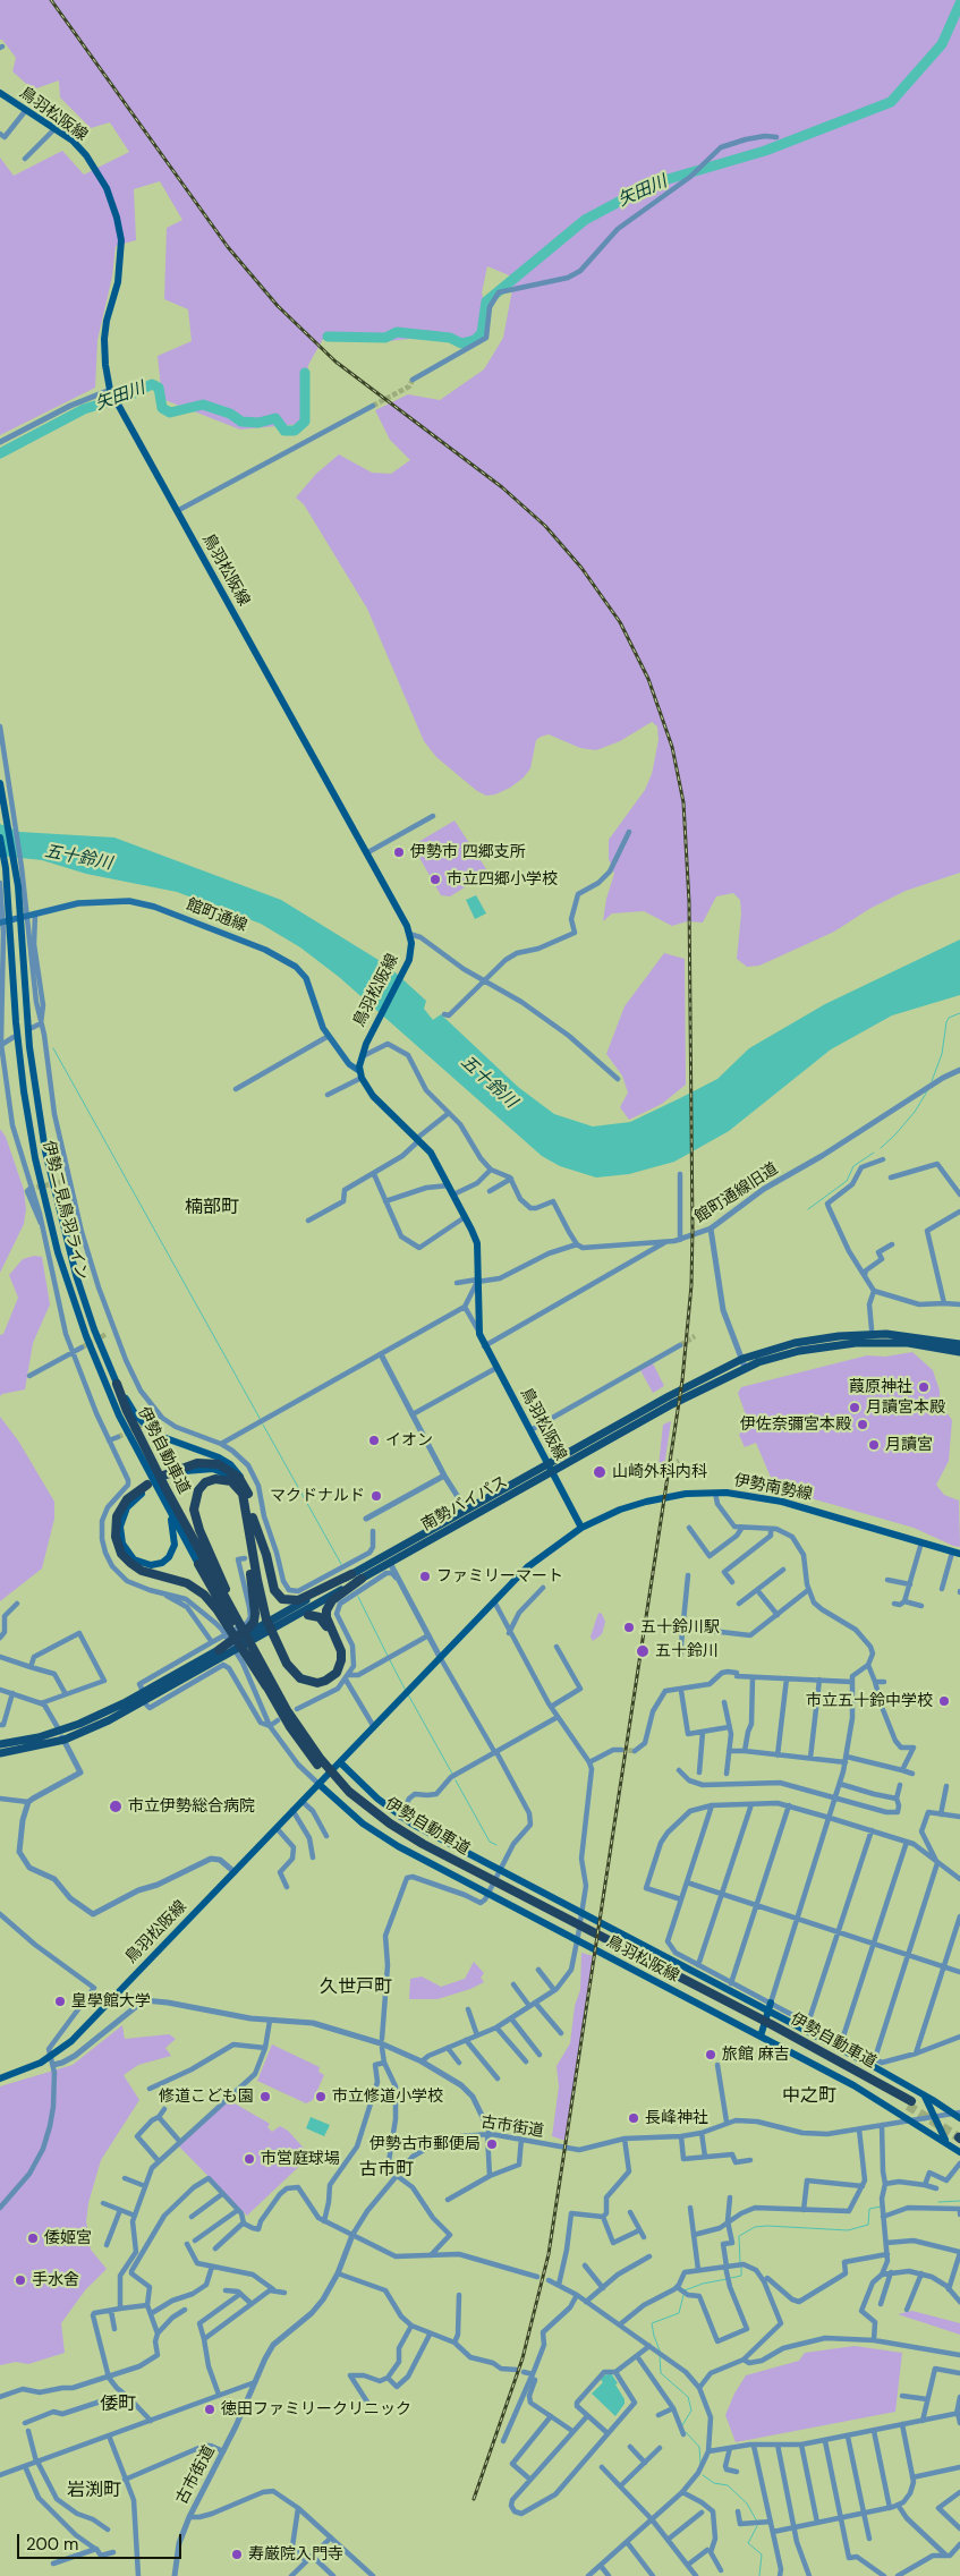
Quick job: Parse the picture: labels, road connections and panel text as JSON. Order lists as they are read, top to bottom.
{
  "streets": {
    "highway": ["伊勢自動車道", "南勢バイパス"],
    "main road": [
      "鳥羽松阪線",
      "館町通線",
      "伊勢二見鳥羽ライン",
      "伊勢南勢線"
    ],
    "street": ["館町通線旧道", "古市街道"]
  },
  "crossings": [
    ["鳥羽松阪線", "館町通線"],
    ["鳥羽松阪線", "伊勢南勢線"],
    ["鳥羽松阪線", "南勢バイパス"],
    ["鳥羽松阪線", "古市街道"],
    ["伊勢二見鳥羽ライン", "伊勢自動車道"]
  ],
  "districts": [
    "楠部町",
    "久世戸町",
    "中之町",
    "古市町",
    "倭町",
    "岩渕町"
  ],
  "water": ["矢田川", "五十鈴川"],
  "places": [
    "伊勢市 四郷支所",
    "市立四郷小学校",
    "葭原神社",
    "月讀宮本殿",
    "伊佐奈彌宮本殿",
    "イオン",
    "月讀宮",
    "山崎外科内科",
    "マクドナルド",
    "ファミリーマート",
    "五十鈴川駅",
    "五十鈴川",
    "市立五十鈴中学校",
    "市立伊勢総合病院",
    "皇學館大学",
    "旅館 麻吉",
    "修道こども園",
    "市立修道小学校",
    "長峰神社",
    "伊勢古市郵便局",
    "市営庭球場",
    "倭姬宮",
    "手水舍",
    "徳田ファミリークリニック",
    "寿厳院入門寺"
  ],
  "scale_bar": "200 m"
}
